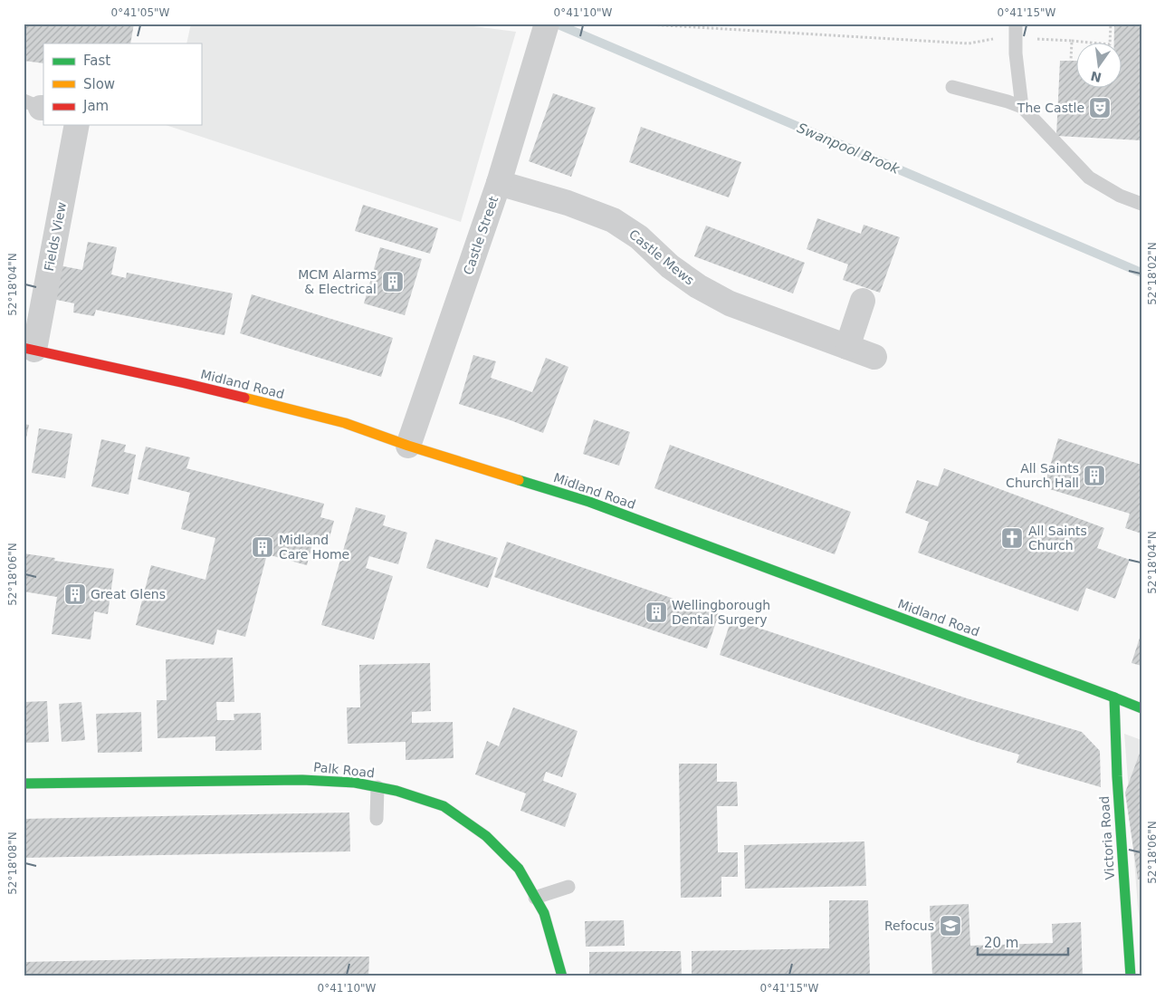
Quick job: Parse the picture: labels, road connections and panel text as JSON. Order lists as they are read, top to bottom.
{
  "streets": {
    "main road": ["Midland Road", "Palk Road", "Victoria Road"],
    "street": ["Castle Street", "Fields View", "Castle Mews"]
  },
  "crossings": [
    ["Castle Street", "Castle Mews"],
    ["Castle Street", "Midland Road"],
    ["Fields View", "Midland Road"],
    ["Midland Road", "Victoria Road"]
  ],
  "water": ["Swanpool Brook"],
  "places": {
    "theatre": ["The Castle"],
    "building": [
      "MCM Alarms & Electrical",
      "All Saints Church Hall",
      "Midland Care Home",
      "Great Glens",
      "Wellingborough Dental Surgery"
    ],
    "church": ["All Saints Church"],
    "school or university": ["Refocus"]
  },
  "legend": ["Fast", "Slow", "Jam"],
  "scale_bar": "20 m",
  "north": "bottom",
  "coordinates": [
    "0°41'05\"W",
    "0°41'10\"W",
    "0°41'15\"W",
    "52°18'02\"N",
    "52°18'04\"N",
    "52°18'06\"N",
    "52°18'08\"N"
  ]
}
